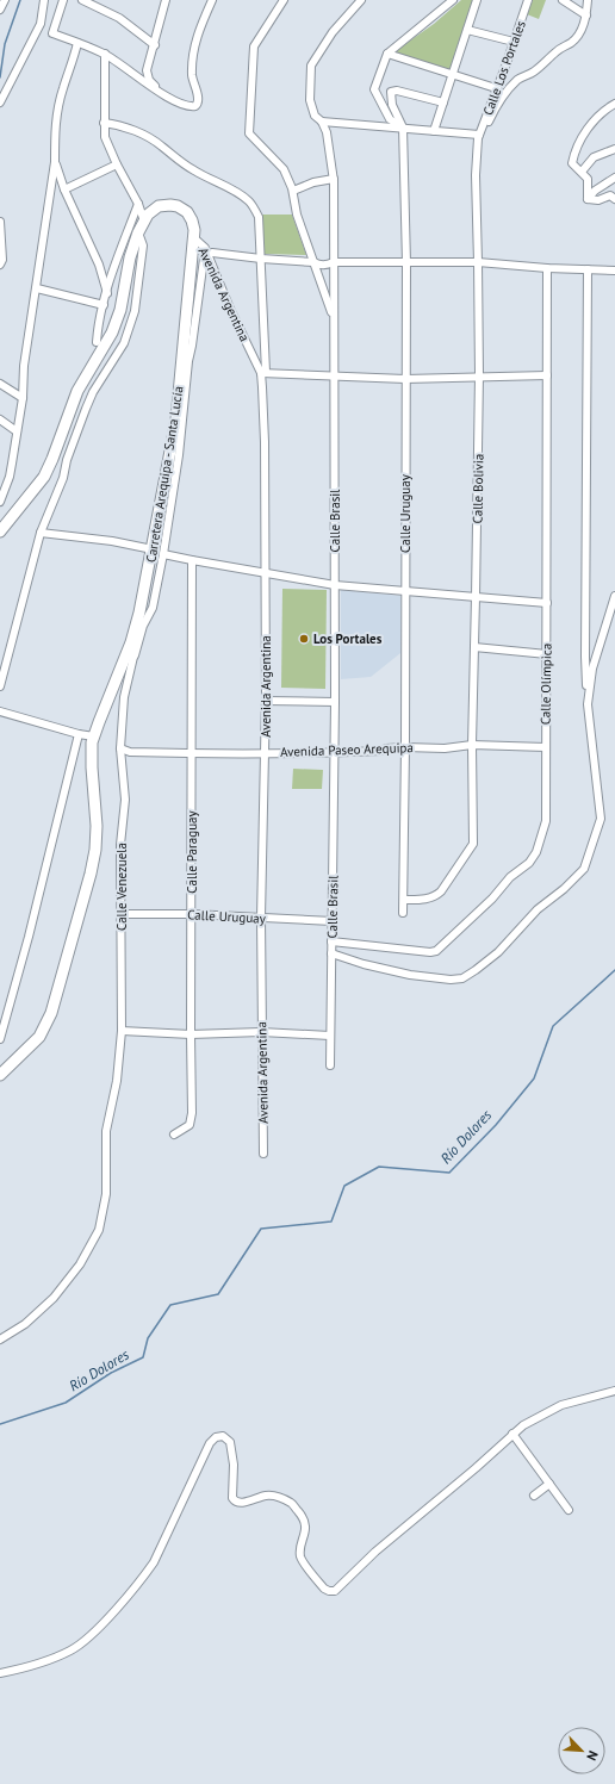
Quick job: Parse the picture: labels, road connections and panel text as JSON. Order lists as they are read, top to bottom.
{
  "streets": {
    "main road": ["Carretera Arequipa - Santa Lucía"],
    "street": [
      "Calle Los Portales",
      "Avenida Argentina",
      "Calle Bolivia",
      "Calle Uruguay",
      "Calle Brasil",
      "Calle Olímpica",
      "Avenida Paseo Arequipa",
      "Calle Paraguay",
      "Calle Venezuela"
    ]
  },
  "crossings": [
    ["Calle Los Portales", "Calle Bolivia"],
    ["Avenida Argentina", "Carretera Arequipa - Santa Lucía"],
    ["Avenida Argentina", "Calle Uruguay"],
    ["Avenida Argentina", "Avenida Paseo Arequipa"],
    ["Carretera Arequipa - Santa Lucía", "Calle Venezuela"],
    ["Calle Bolivia", "Calle Uruguay"],
    ["Calle Bolivia", "Avenida Paseo Arequipa"],
    ["Calle Uruguay", "Calle Brasil"],
    ["Calle Uruguay", "Avenida Paseo Arequipa"],
    ["Calle Uruguay", "Calle Paraguay"],
    ["Calle Uruguay", "Calle Venezuela"],
    ["Calle Brasil", "Calle Olímpica"],
    ["Calle Brasil", "Avenida Paseo Arequipa"],
    ["Calle Olímpica", "Avenida Paseo Arequipa"],
    ["Avenida Paseo Arequipa", "Calle Paraguay"],
    ["Avenida Paseo Arequipa", "Calle Venezuela"]
  ],
  "water": ["Río Dolores"],
  "places": ["Los Portales"],
  "north": "bottom right"
}
